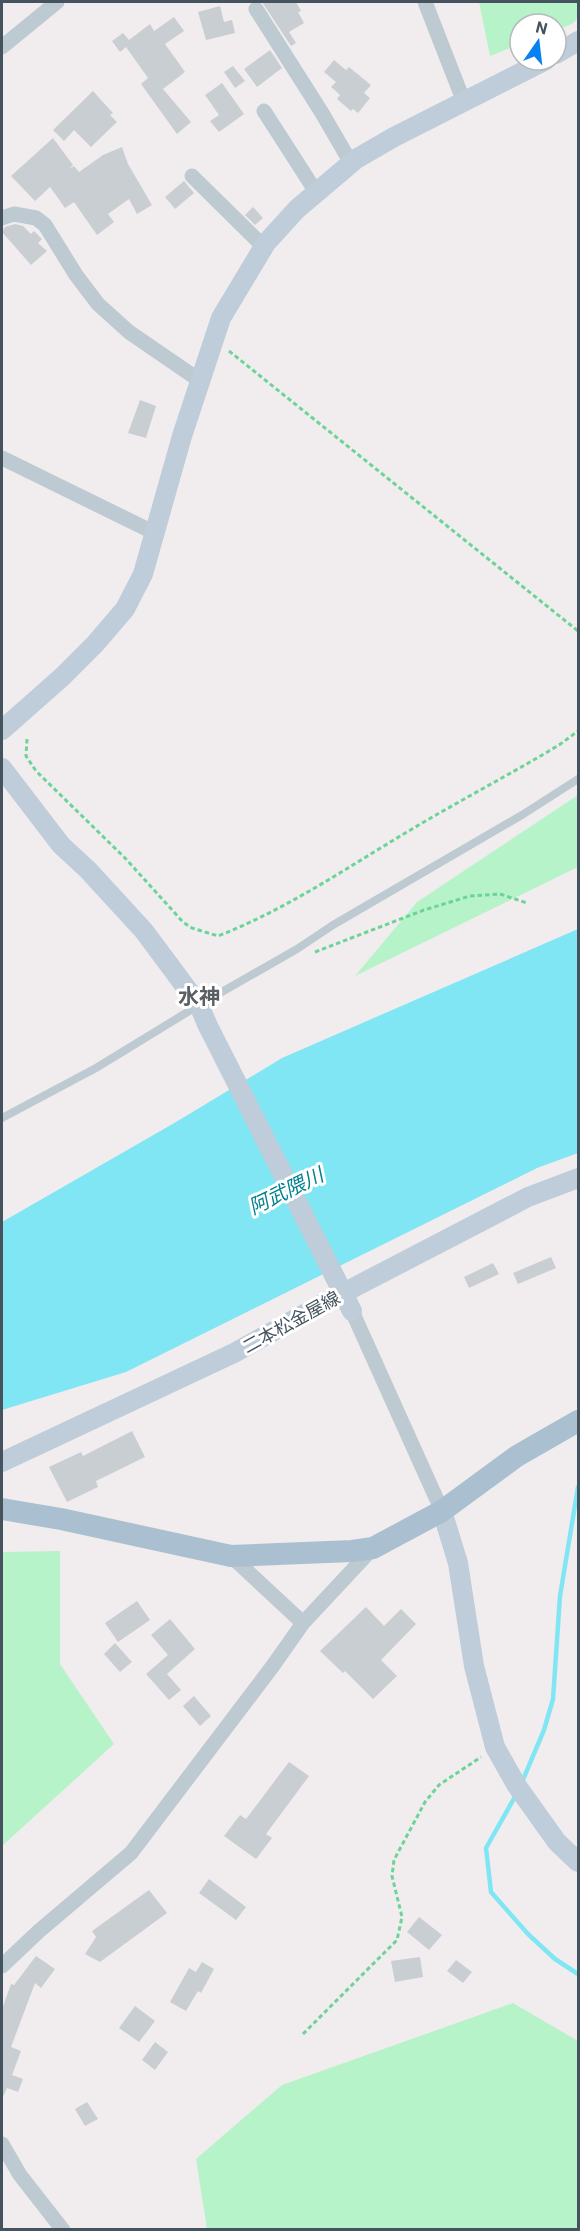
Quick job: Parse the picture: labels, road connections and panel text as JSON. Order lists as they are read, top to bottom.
{
  "streets": {
    "street": ["二本松金屋線"]
  },
  "districts": ["水神"],
  "water": ["阿武隈川"],
  "north": "top"
}
